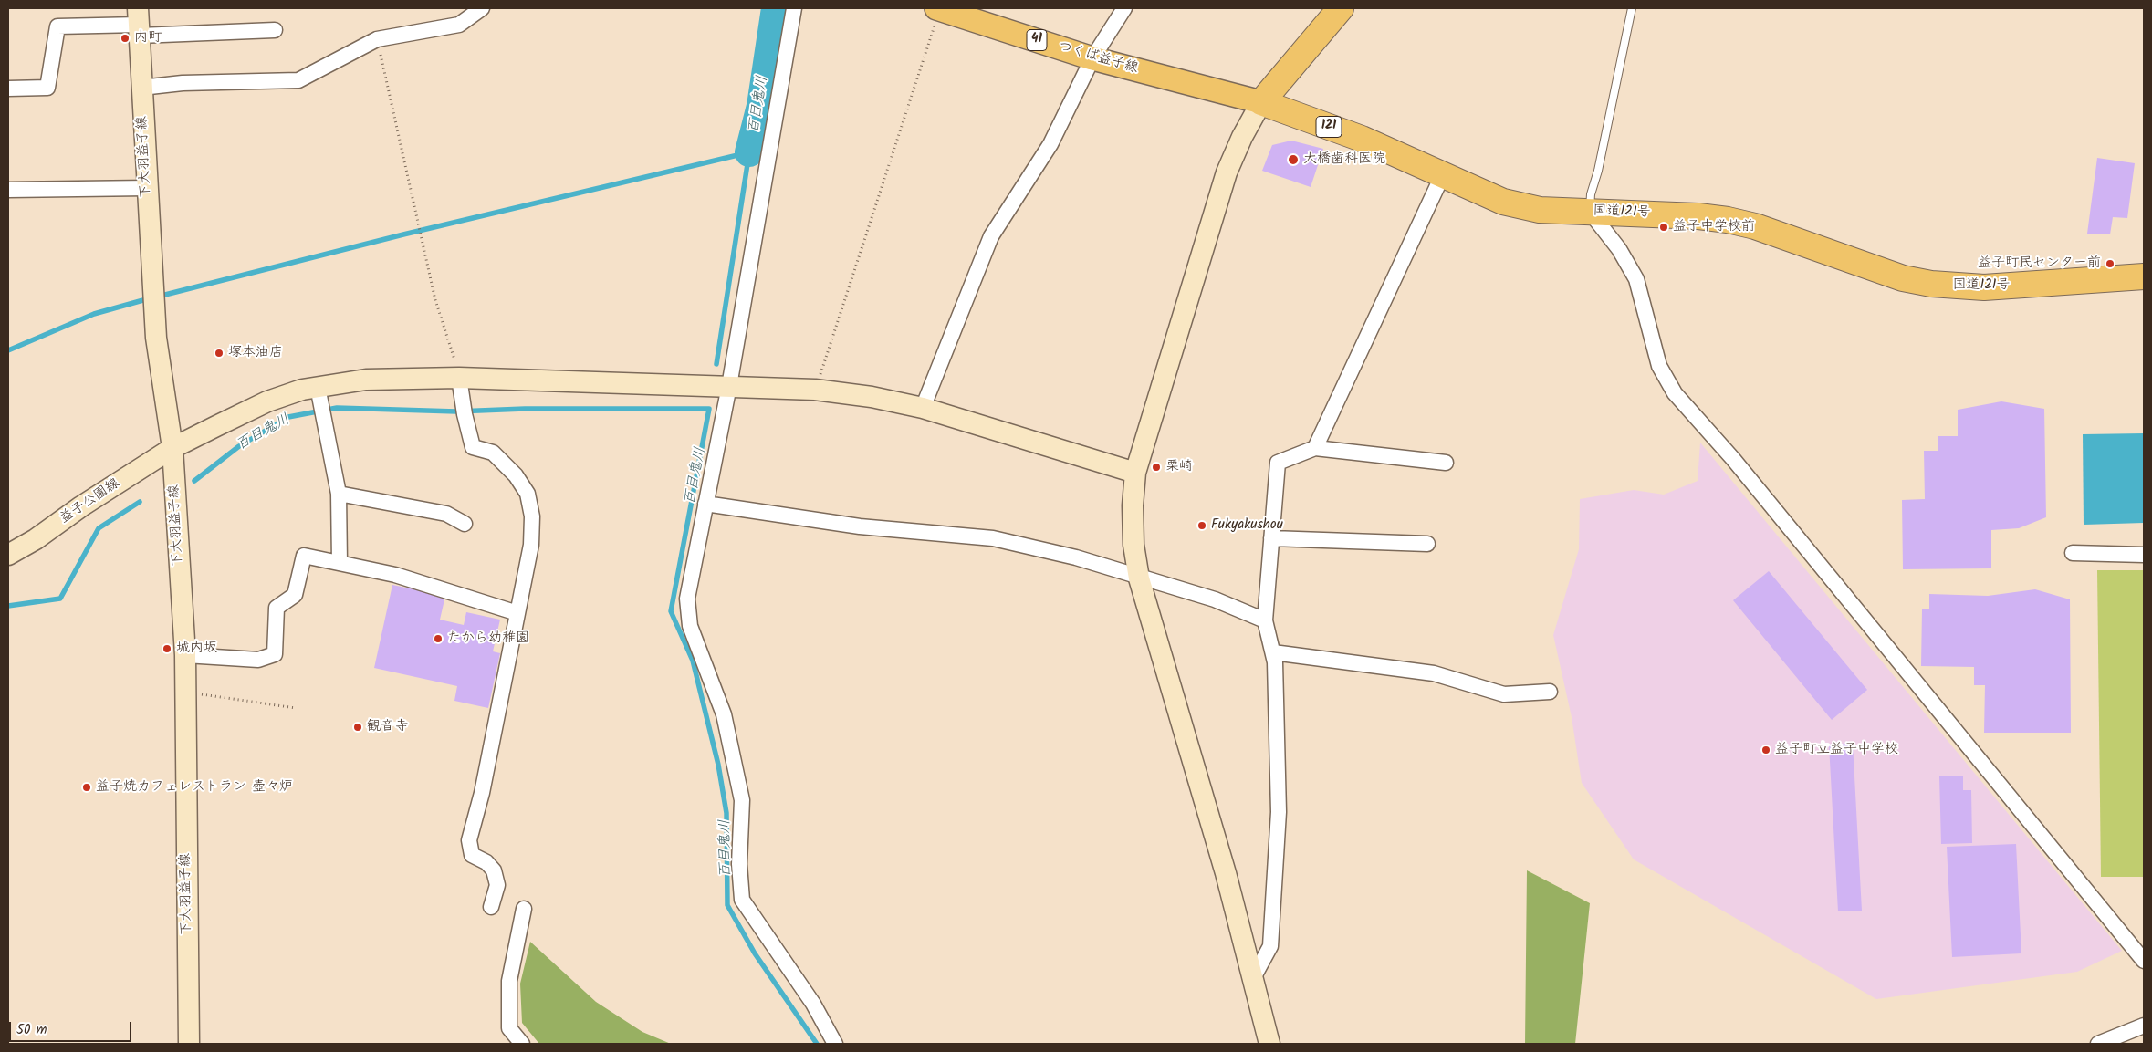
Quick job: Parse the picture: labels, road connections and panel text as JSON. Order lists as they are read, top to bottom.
{
  "streets": {
    "highway": ["121", "国道121号"],
    "main road": ["41", "つくば益子線"],
    "street": ["下大羽益子線", "益子公園線"]
  },
  "crossings": [
    ["つくば益子線", "国道121号"],
    ["下大羽益子線", "益子公園線"]
  ],
  "water": ["百目鬼川"],
  "places": [
    "内町",
    "大橋歯科医院",
    "益子中学校前",
    "益子町民センター前",
    "塚本油店",
    "栗崎",
    "Fukyakushou",
    "たから幼稚園",
    "城内坂",
    "観音寺",
    "益子町立益子中学校",
    "益子焼カフェレストラン 壺々炉"
  ],
  "scale_bar": "50 m"
}
